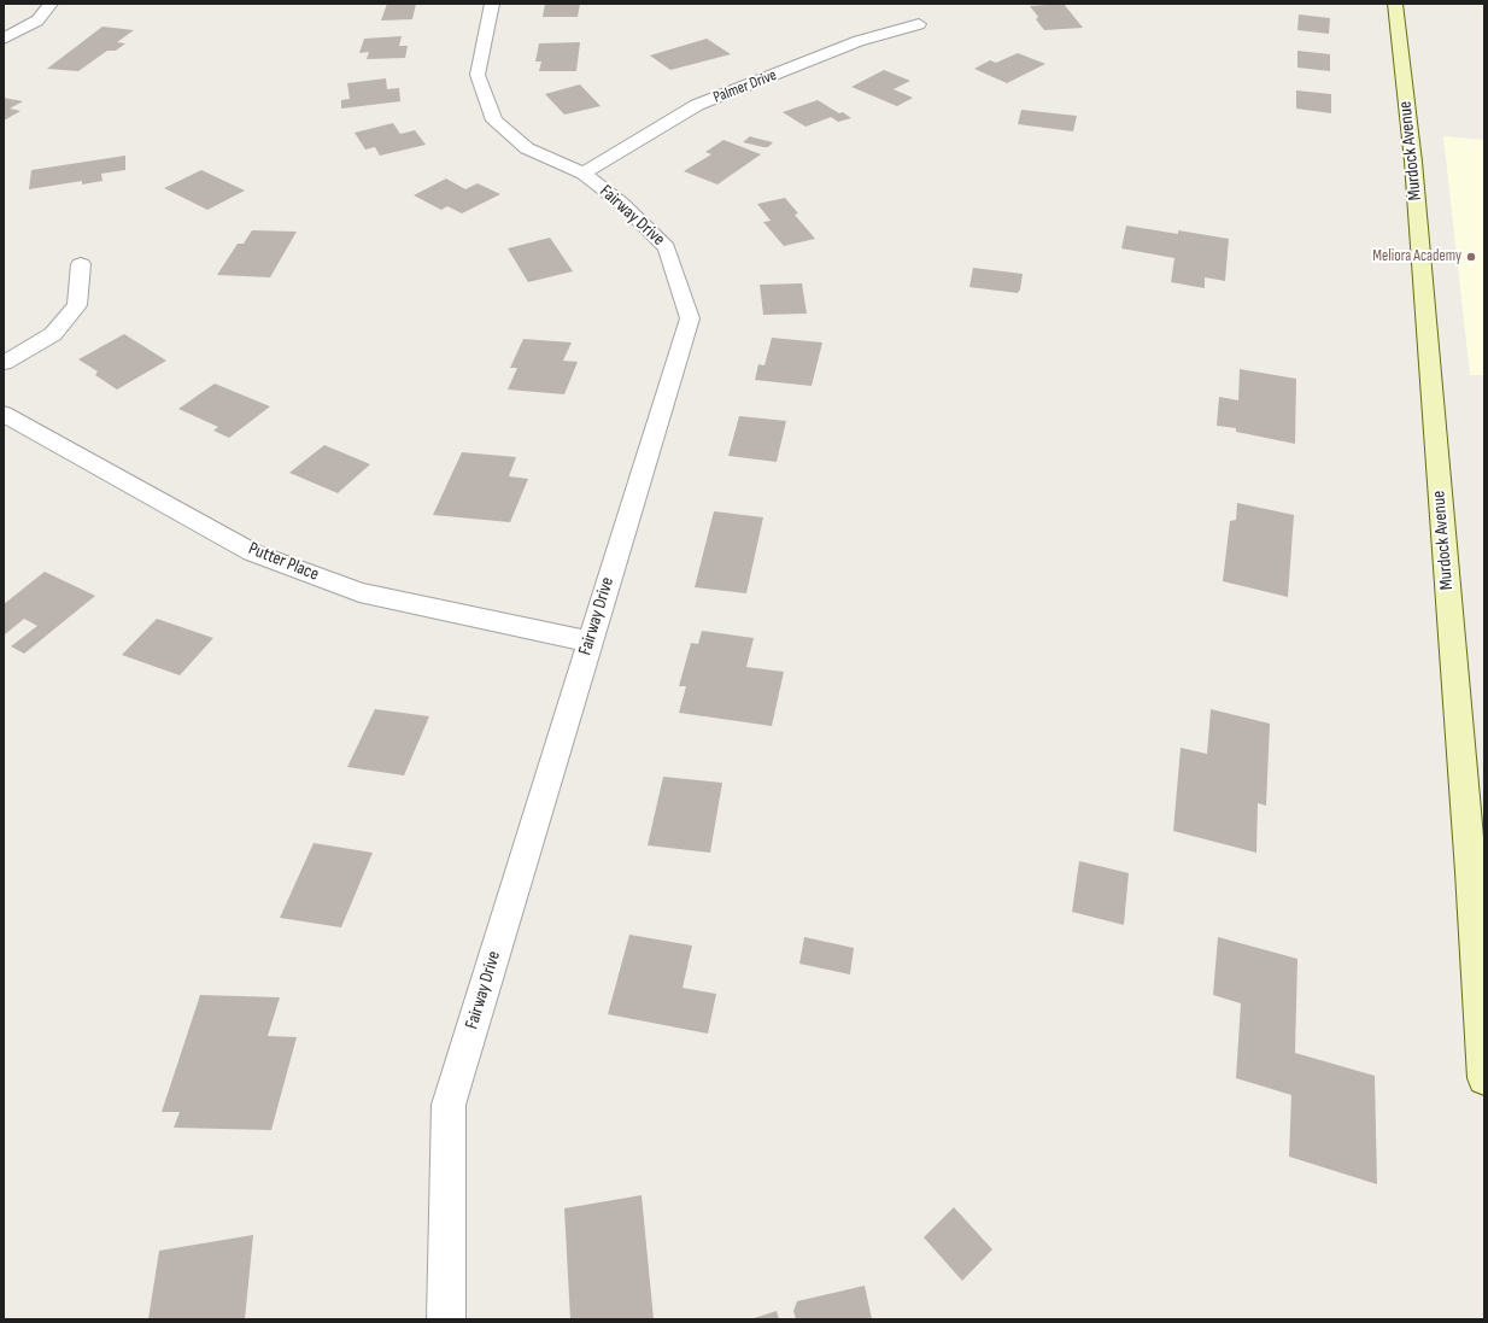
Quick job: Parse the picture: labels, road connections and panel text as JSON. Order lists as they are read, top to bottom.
{
  "streets": {
    "main road": ["Murdock Avenue"],
    "street": ["Palmer Drive", "Fairway Drive", "Putter Place"]
  },
  "crossings": [
    ["Palmer Drive", "Fairway Drive"],
    ["Fairway Drive", "Putter Place"]
  ],
  "places": ["Meliora Academy"]
}
